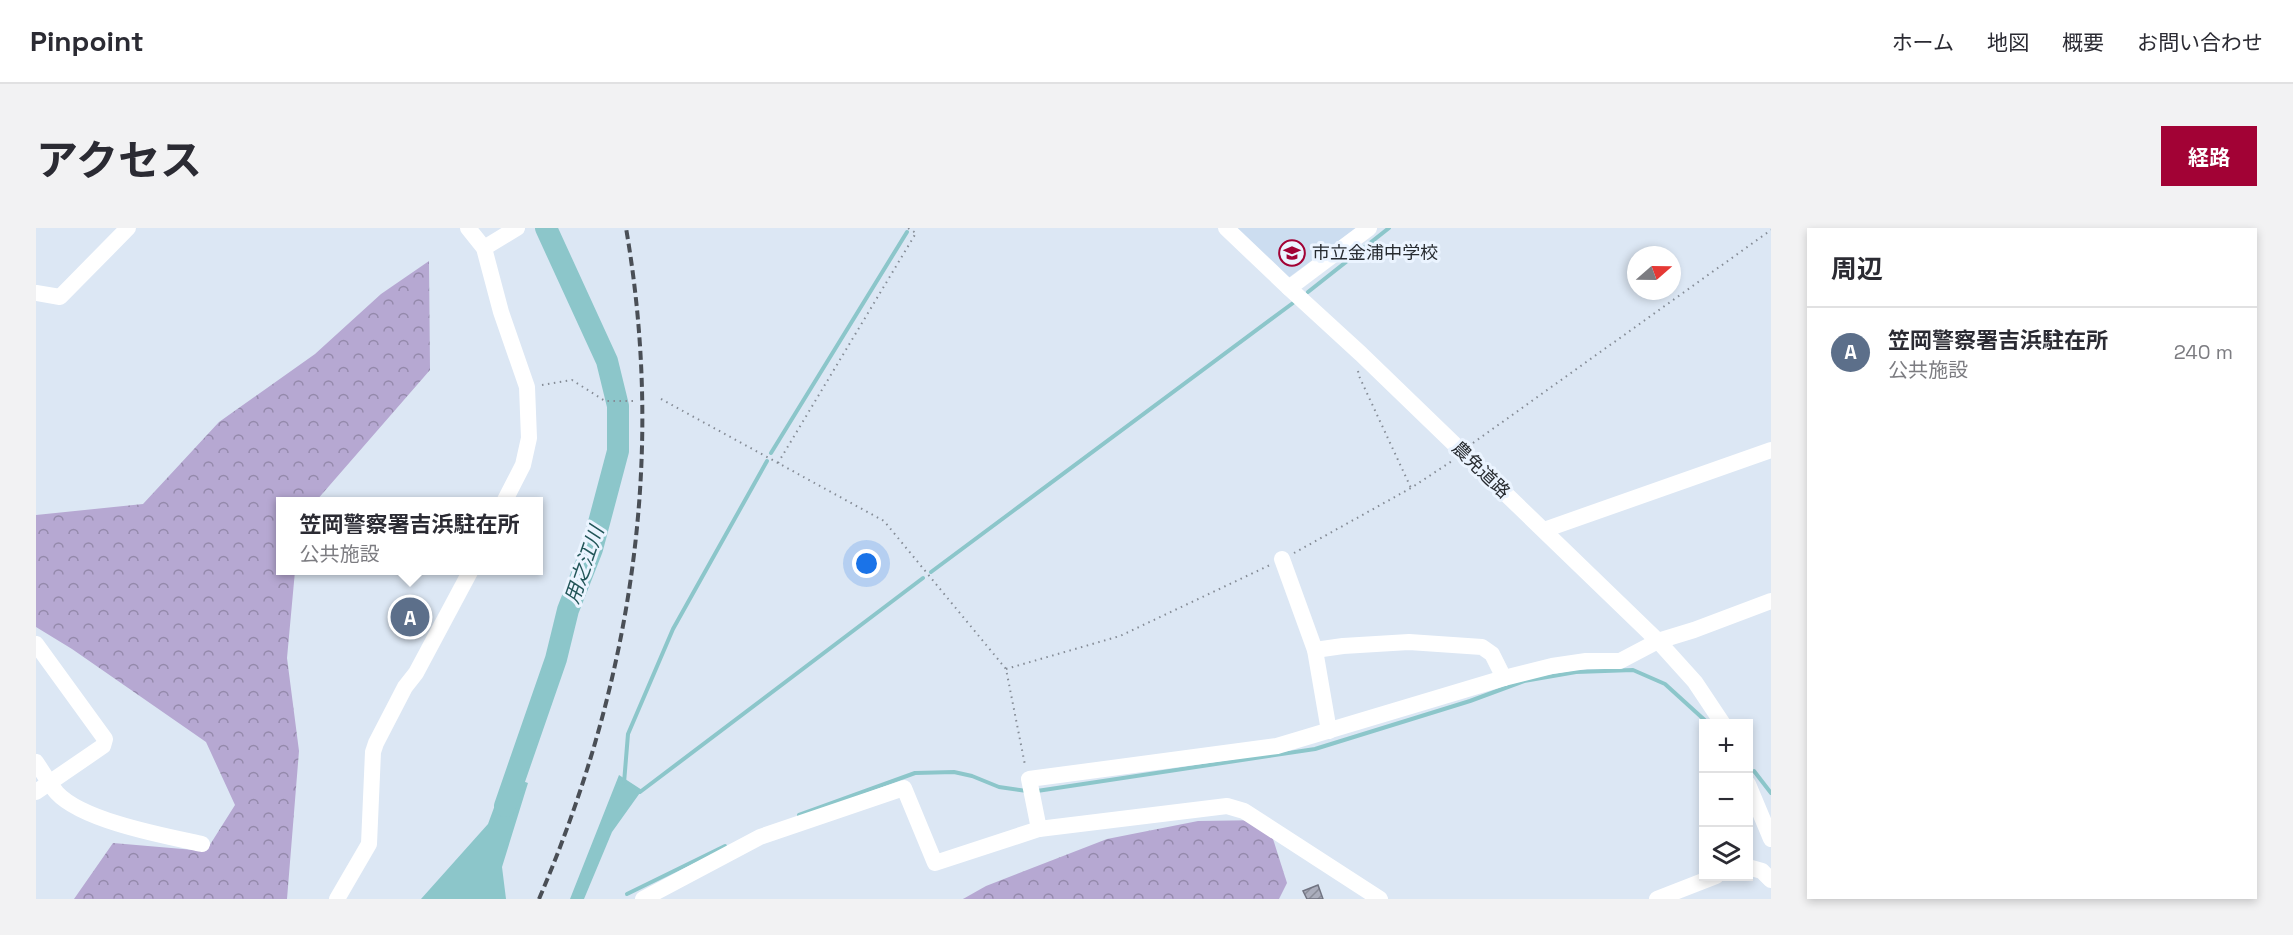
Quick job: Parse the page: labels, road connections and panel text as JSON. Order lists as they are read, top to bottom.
{
  "streets": {
    "street": ["農免道路"]
  },
  "water": ["用之江川"],
  "places": {
    "school or university": ["市立金浦中学校"]
  },
  "north": "right",
  "page": {
    "header": "Pinpoint",
    "nav": [
      "ホーム",
      "地図",
      "概要",
      "お問い合わせ"
    ],
    "title": "アクセス",
    "buttons": "経路",
    "heading": "周辺",
    "list": [
      {
        "mark": "A",
        "name": "笠岡警察署吉浜駐在所",
        "note": "公共施設",
        "value": "240 m"
      }
    ],
    "popup": ["笠岡警察署吉浜駐在所", "公共施設"],
    "pins": "A",
    "map_buttons": ["+", "−"]
  }
}
